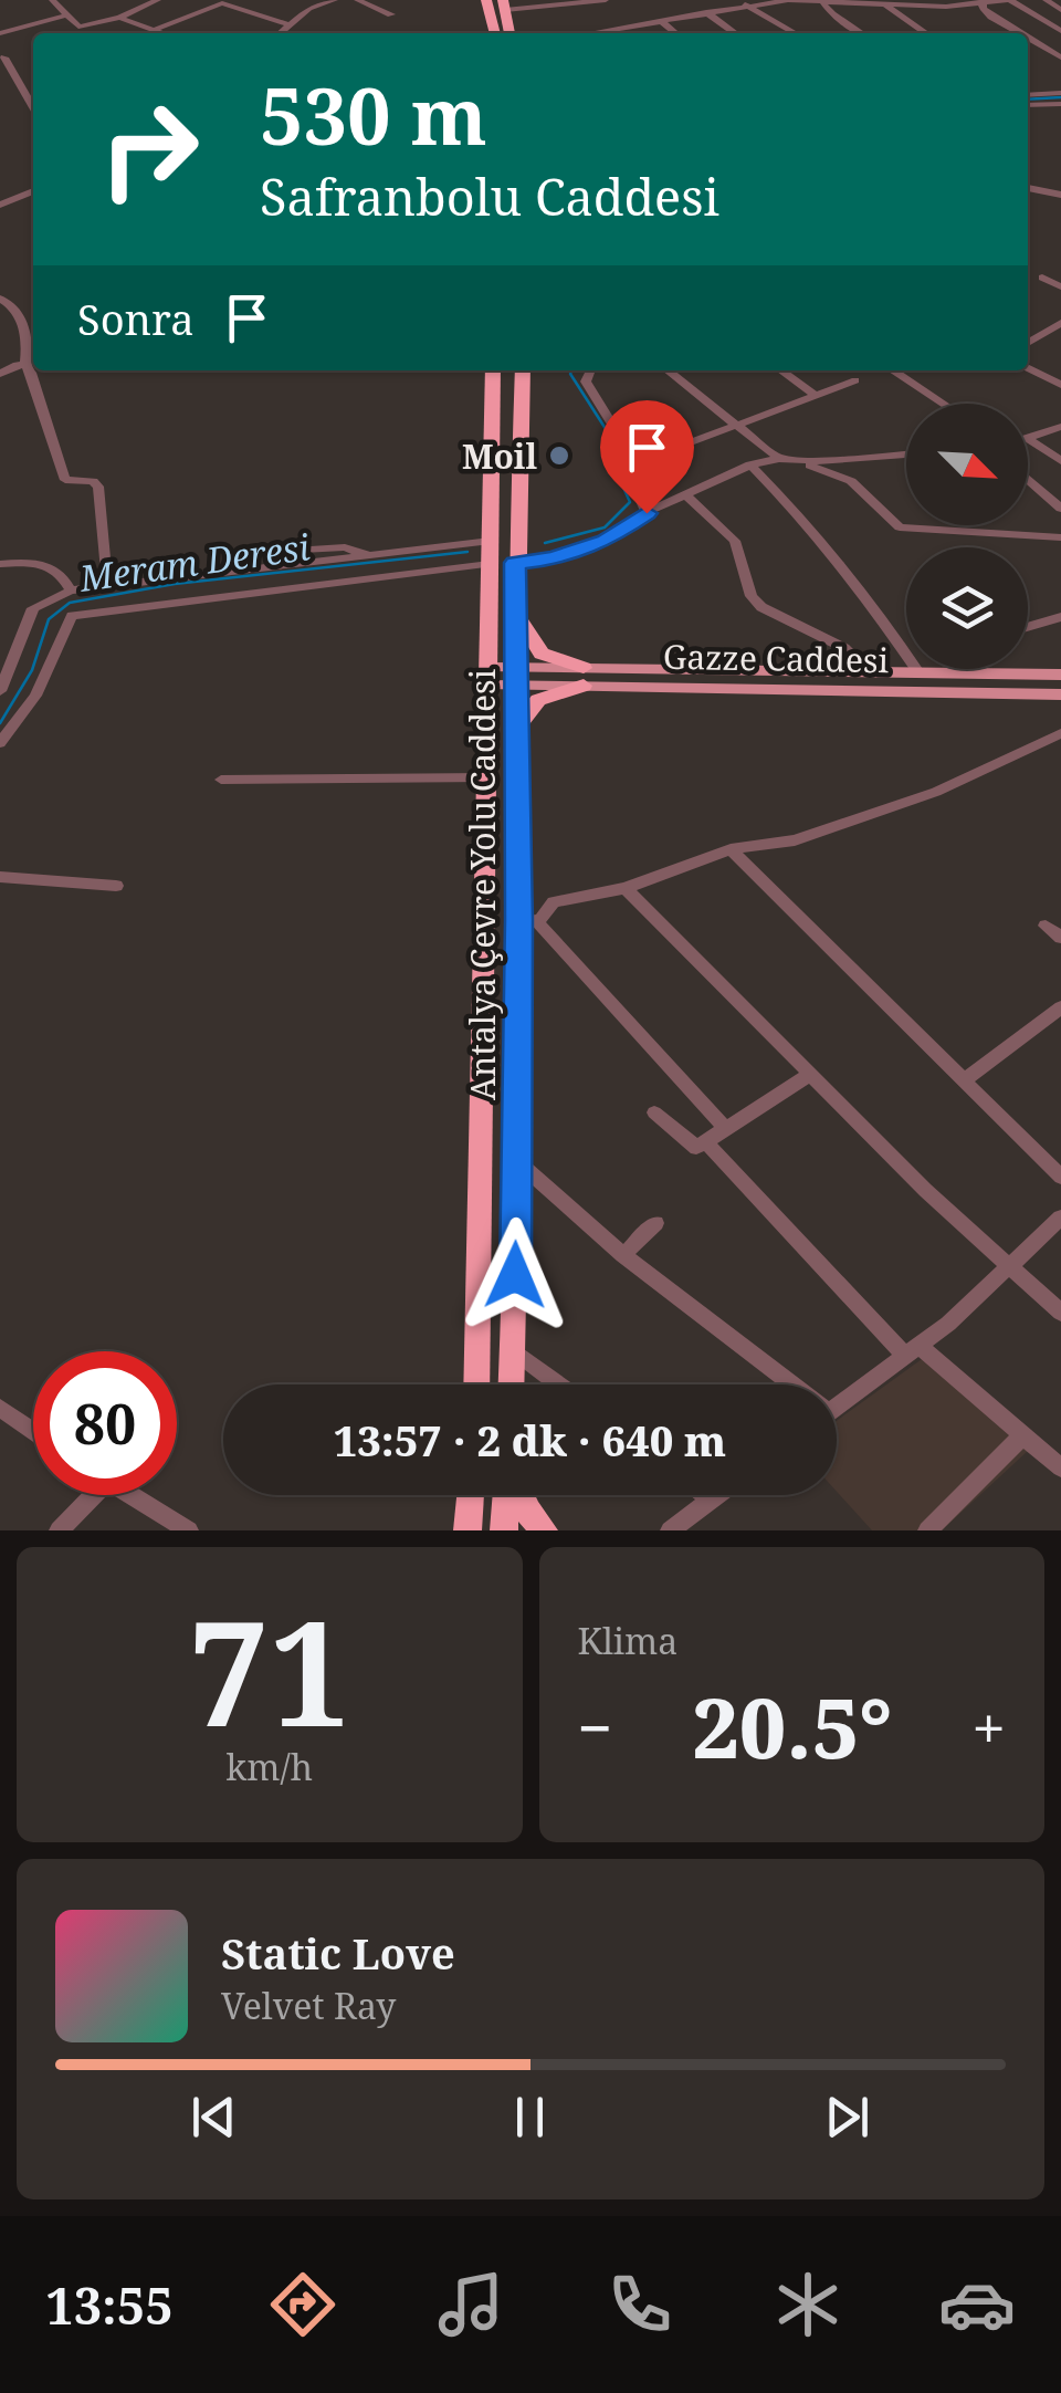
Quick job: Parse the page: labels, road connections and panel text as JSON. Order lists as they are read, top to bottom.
{
  "streets": {
    "highway": ["Antalya Çevre Yolu Caddesi"],
    "main road": ["Gazze Caddesi"]
  },
  "crossings": [
    ["Gazze Caddesi", "Antalya Çevre Yolu Caddesi"]
  ],
  "water": ["Meram Deresi"],
  "places": ["Moil"],
  "north": "bottom right",
  "page": {
    "turn": ["530 m", "Safranbolu Caddesi"],
    "then": "Sonra",
    "limit": "80",
    "trip": "13:57 · 2 dk · 640 m",
    "tile": [
      ["71", "km/h"],
      "Klima"
    ],
    "heat": ["−", "20.5°", "+"],
    "song": ["Static Love", "Velvet Ray"],
    "tabs": "13:55"
  }
}
